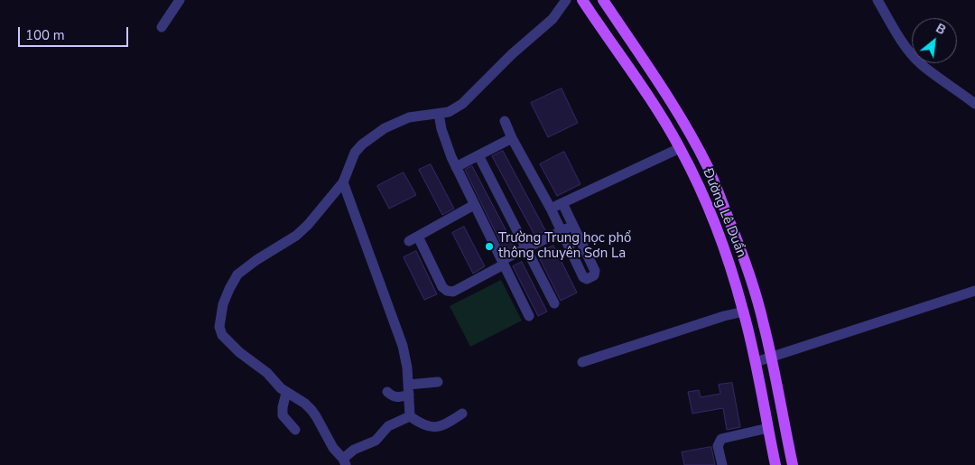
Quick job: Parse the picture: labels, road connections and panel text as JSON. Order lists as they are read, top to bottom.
{
  "streets": {
    "main road": ["Đường Lê Duẩn"]
  },
  "places": ["Trường Trung học phổ thông chuyên Sơn La"],
  "scale_bar": "100 m",
  "north": "top right"
}
